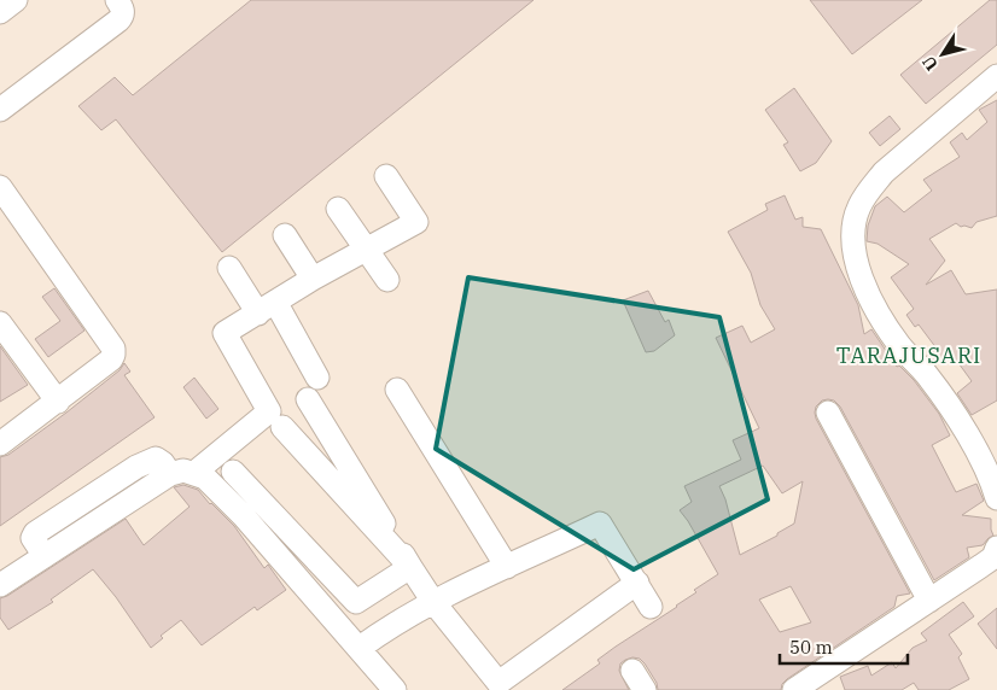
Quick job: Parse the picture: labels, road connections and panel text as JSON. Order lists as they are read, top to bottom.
{
  "districts": ["TARAJUSARI"],
  "scale_bar": "50 m",
  "north": "bottom left"
}
